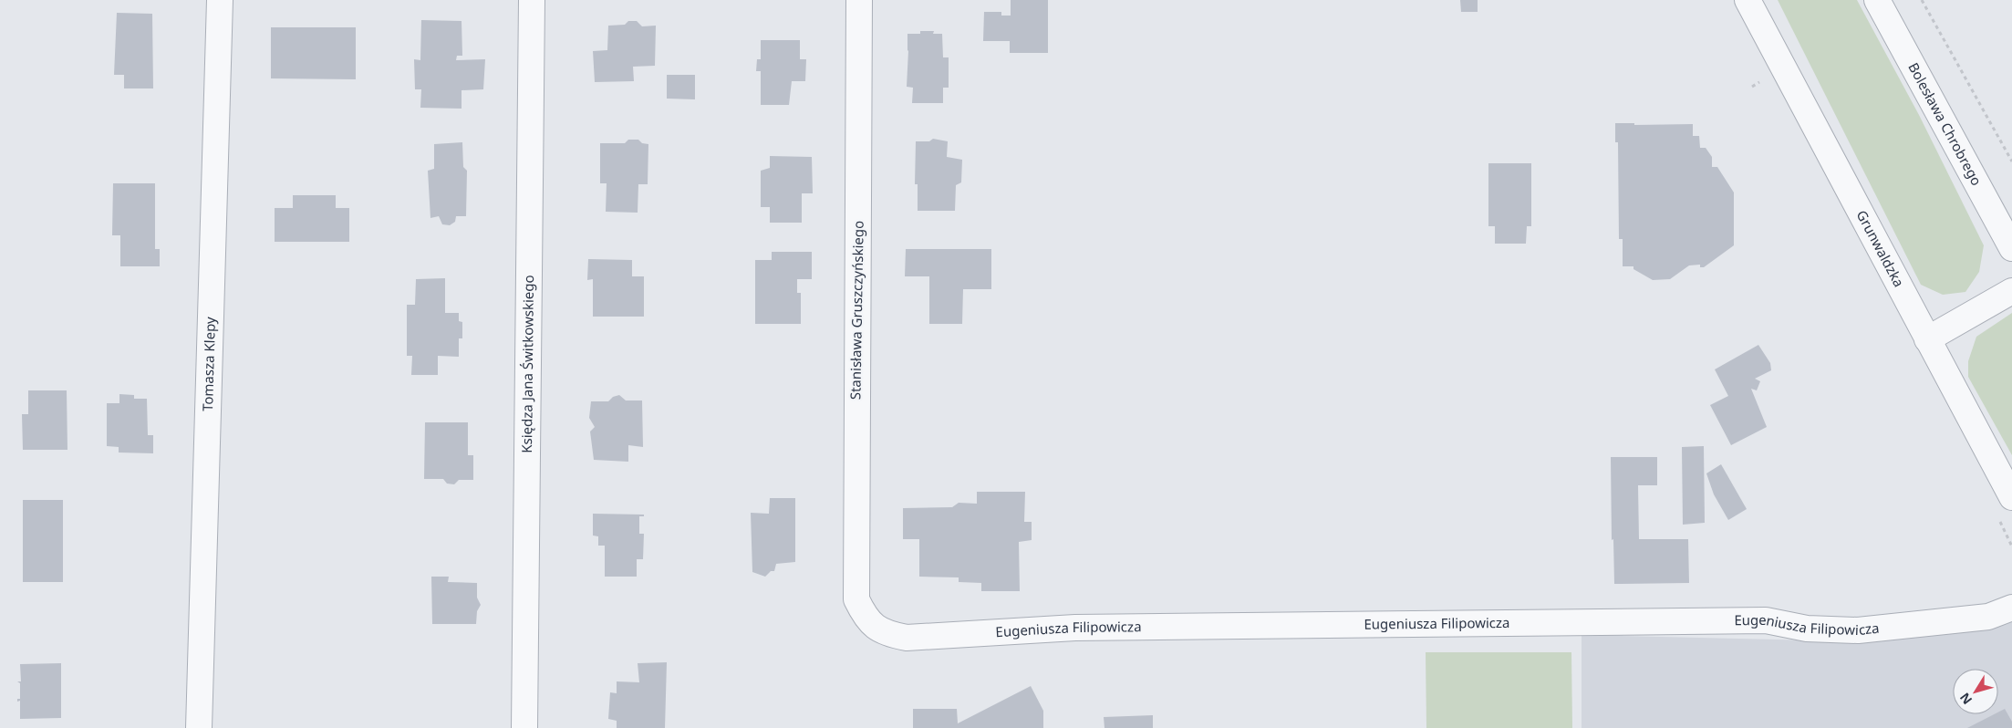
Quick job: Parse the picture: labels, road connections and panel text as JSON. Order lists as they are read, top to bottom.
{
  "streets": {
    "street": [
      "Bolesława Chrobrego",
      "Grunwaldzka",
      "Stanisława Gruszczyńskiego",
      "Tomasza Klepy",
      "Księdza Jana Świtkowskiego",
      "Eugeniusza Filipowicza"
    ]
  },
  "crossings": [
    ["Stanisława Gruszczyńskiego", "Eugeniusza Filipowicza"]
  ],
  "north": "bottom left"
}
